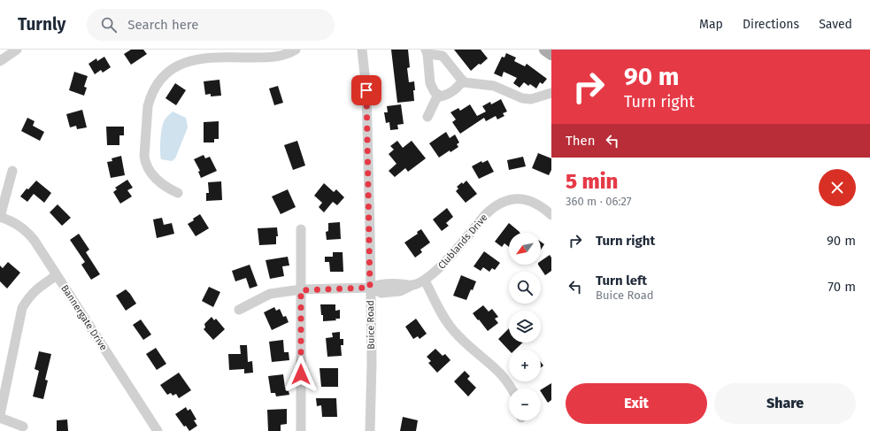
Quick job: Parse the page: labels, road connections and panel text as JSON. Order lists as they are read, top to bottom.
{
  "streets": {
    "street": ["Clublands Drive", "Bannergate Drive", "Buice Road"]
  },
  "crossings": [
    ["Clublands Drive", "Buice Road"]
  ],
  "north": "bottom left",
  "page": {
    "header": "Turnly",
    "search": "Search here",
    "nav": ["Map", "Directions", "Saved"],
    "turn": ["90 m", "Turn right"],
    "then": "Then",
    "heading": ["5 min", "360 m · 06:27"],
    "list": [
      {
        "name": "Turn right",
        "value": "90 m"
      },
      {
        "name": "Turn left",
        "note": "Buice Road",
        "value": "70 m"
      }
    ],
    "map_buttons": ["+", "−"],
    "buttons": ["Exit", "Share"]
  }
}
